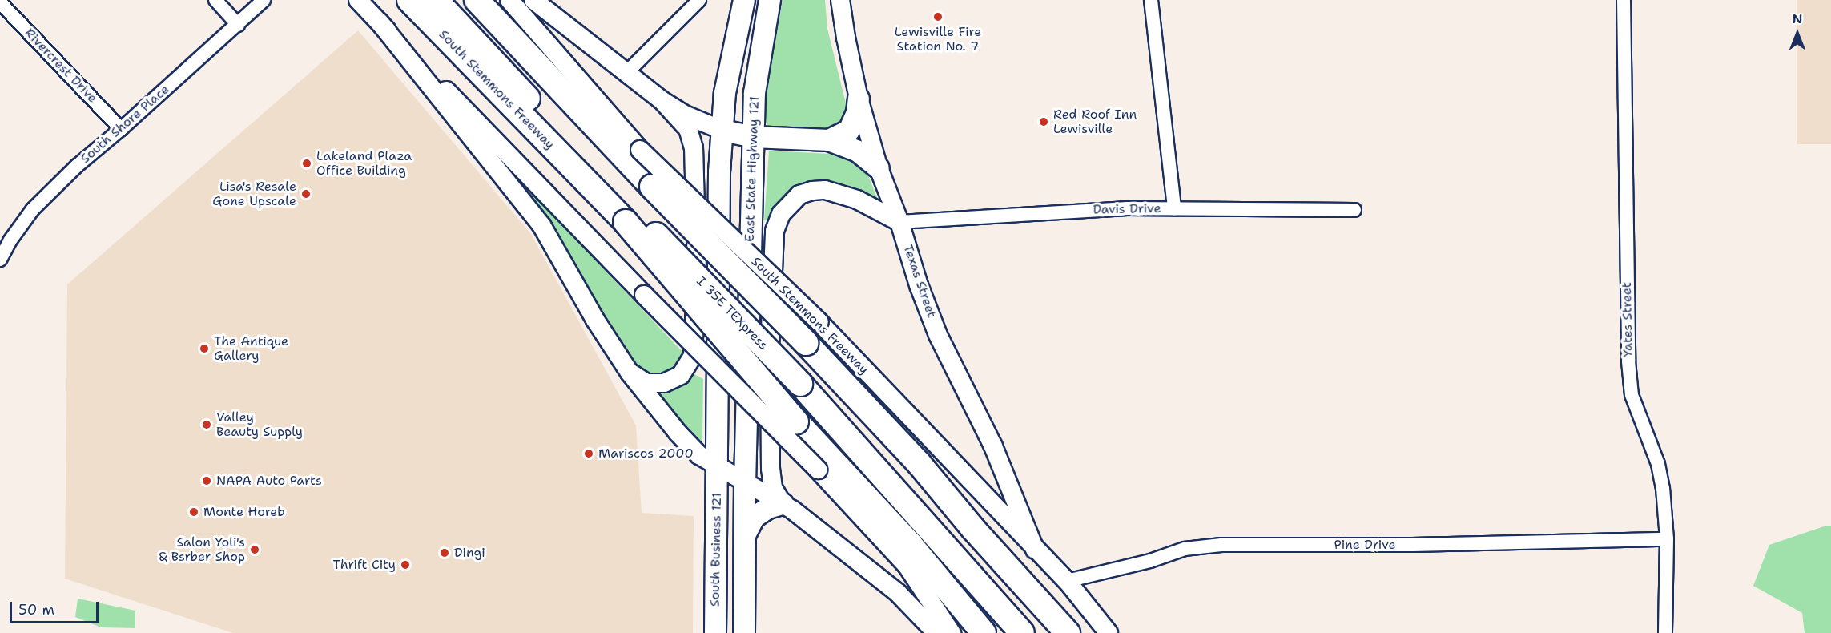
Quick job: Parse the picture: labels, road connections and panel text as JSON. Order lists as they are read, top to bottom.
{
  "streets": {
    "highway": ["South Stemmons Freeway", "I 35E TEXpress"],
    "main road": ["East State Highway 121", "Texas Street", "South Business 121"],
    "street": [
      "Rivercrest Drive",
      "South Shore Place",
      "Davis Drive",
      "Yates Street",
      "Pine Drive"
    ]
  },
  "crossings": [
    ["Rivercrest Drive", "South Shore Place"],
    ["South Stemmons Freeway", "Texas Street"],
    ["South Stemmons Freeway", "I 35E TEXpress"],
    ["South Stemmons Freeway", "Pine Drive"],
    ["Davis Drive", "Texas Street"],
    ["Yates Street", "Pine Drive"]
  ],
  "places": [
    "Lewisville Fire Station No. 7",
    "Red Roof Inn Lewisville",
    "Lakeland Plaza Office Building",
    "Lisa's Resale Gone Upscale",
    "The Antique Gallery",
    "Valley Beauty Supply",
    "Mariscos 2000",
    "NAPA Auto Parts",
    "Monte Horeb",
    "Salon Yoli's & Bsrber Shop",
    "Dingi",
    "Thrift City"
  ],
  "scale_bar": "50 m",
  "north": "top"
}
